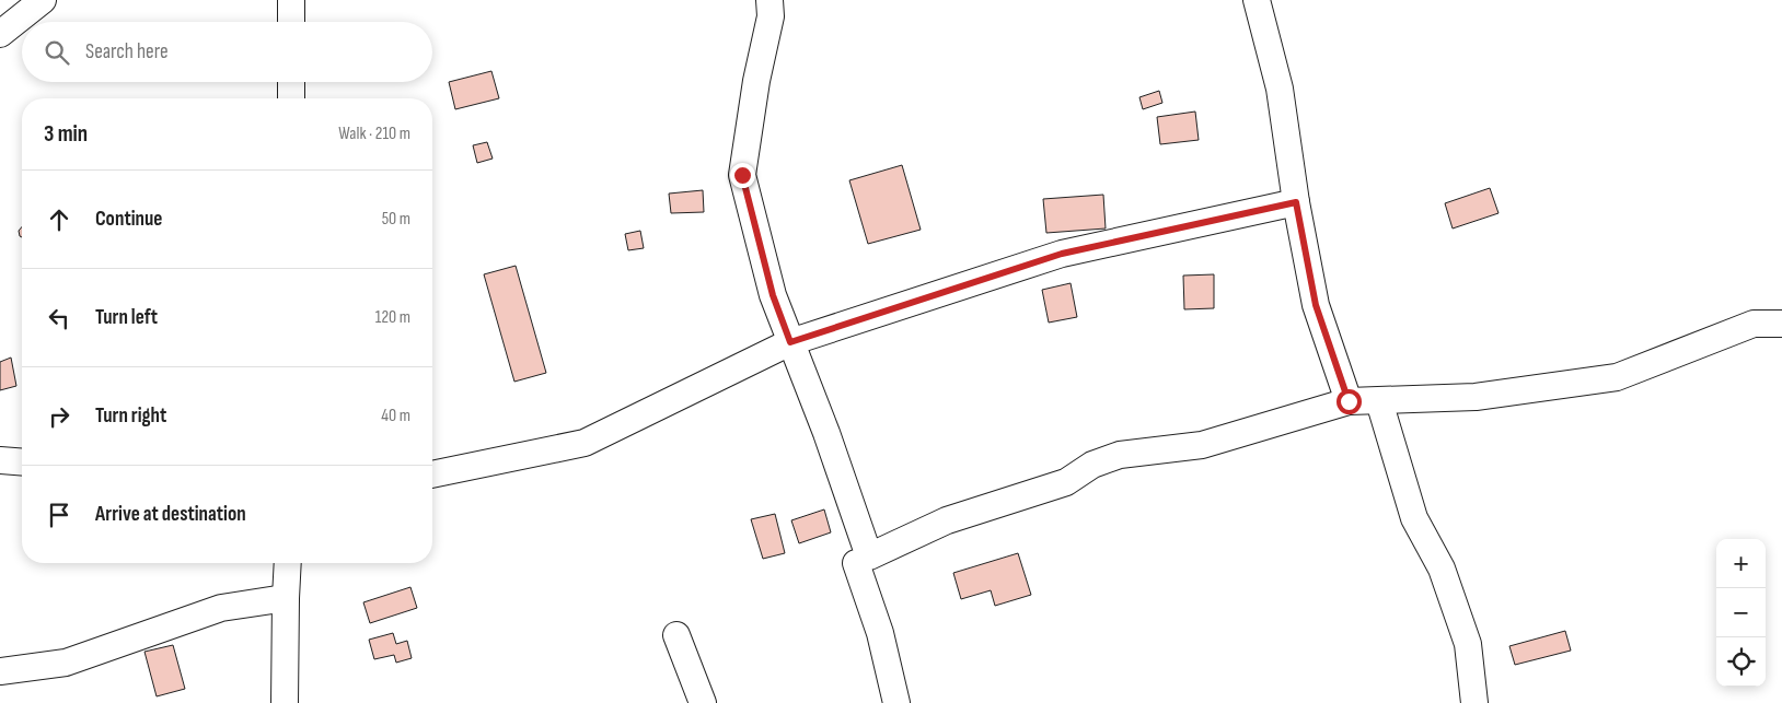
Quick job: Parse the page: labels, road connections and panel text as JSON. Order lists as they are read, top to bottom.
{
  "page": {
    "search": "Search here",
    "heading": ["3 min", "Walk · 210 m"],
    "list": [
      ["Continue", "50 m"],
      ["Turn left", "120 m"],
      ["Turn right", "40 m"],
      "Arrive at destination"
    ],
    "map_buttons": ["+", "−"]
  }
}
